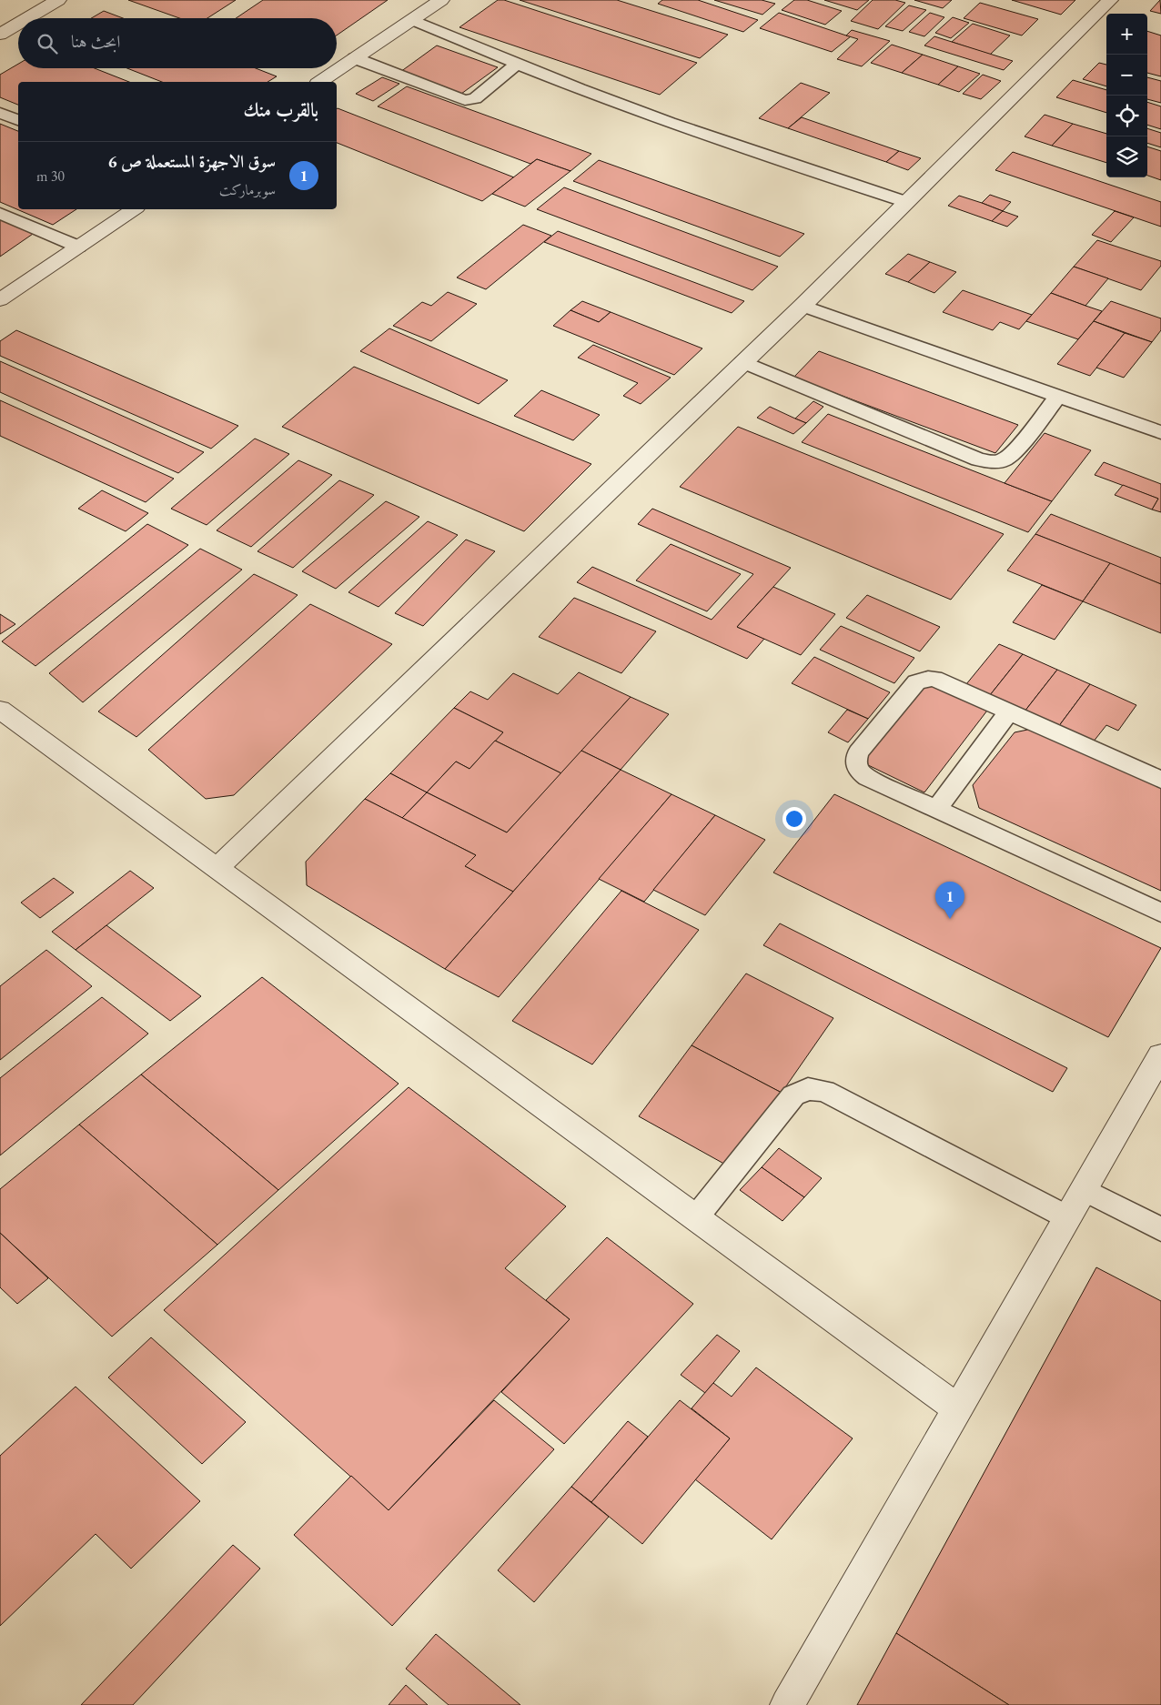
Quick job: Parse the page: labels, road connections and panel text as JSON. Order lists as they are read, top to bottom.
{
  "page": {
    "map_buttons": ["+", "−"],
    "search": "ابحث هنا",
    "heading": "بالقرب منك",
    "list": [
      {
        "mark": "1",
        "name": "سوق الاجهزة المستعملة ص 6",
        "note": "سوبرماركت",
        "value": "30 m"
      }
    ],
    "pins": "1"
  }
}
